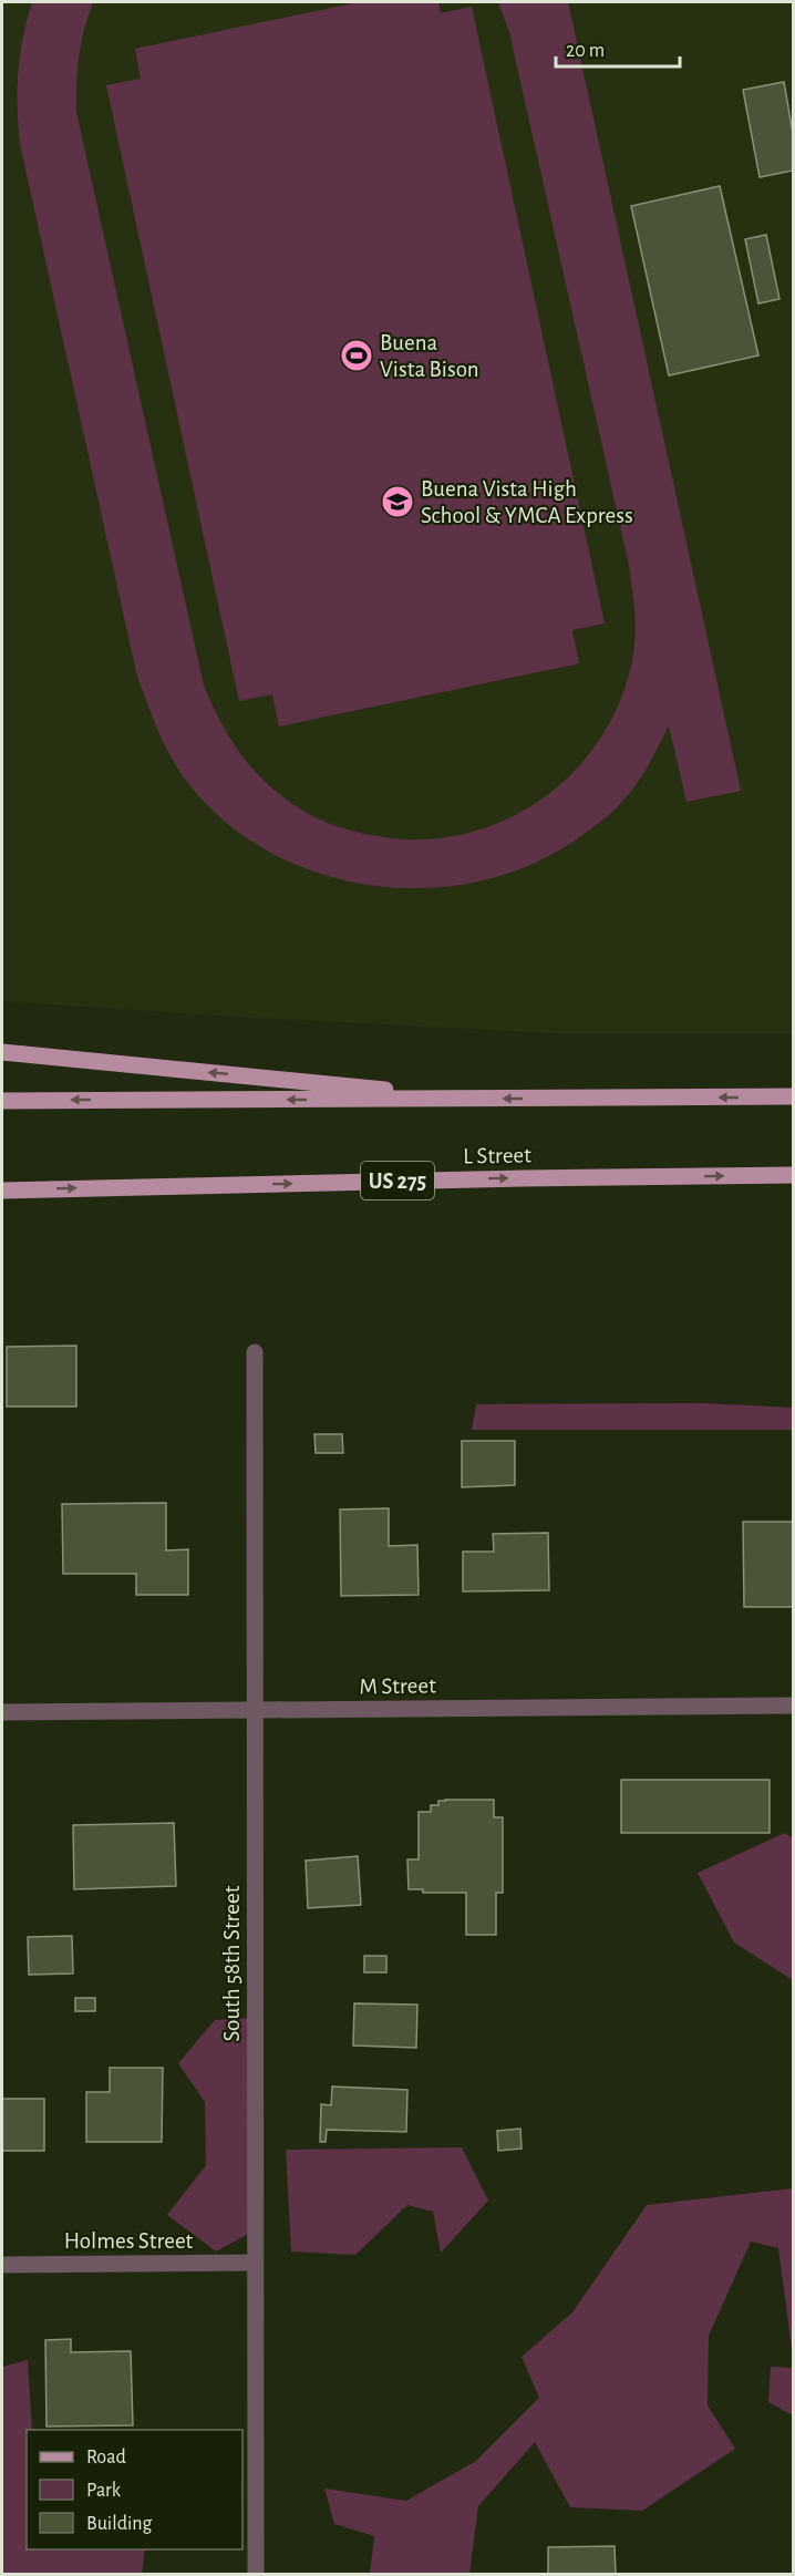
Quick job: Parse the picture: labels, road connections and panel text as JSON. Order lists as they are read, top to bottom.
{
  "streets": {
    "main road": ["L Street", "US 275"],
    "street": ["M Street", "South 58th Street", "Holmes Street"]
  },
  "crossings": [
    ["M Street", "South 58th Street"],
    ["South 58th Street", "Holmes Street"]
  ],
  "places": {
    "sports": ["Buena Vista Bison"],
    "school or university": ["Buena Vista High School & YMCA Express"]
  },
  "legend": ["Road", "Park", "Building"],
  "scale_bar": "20 m"
}
